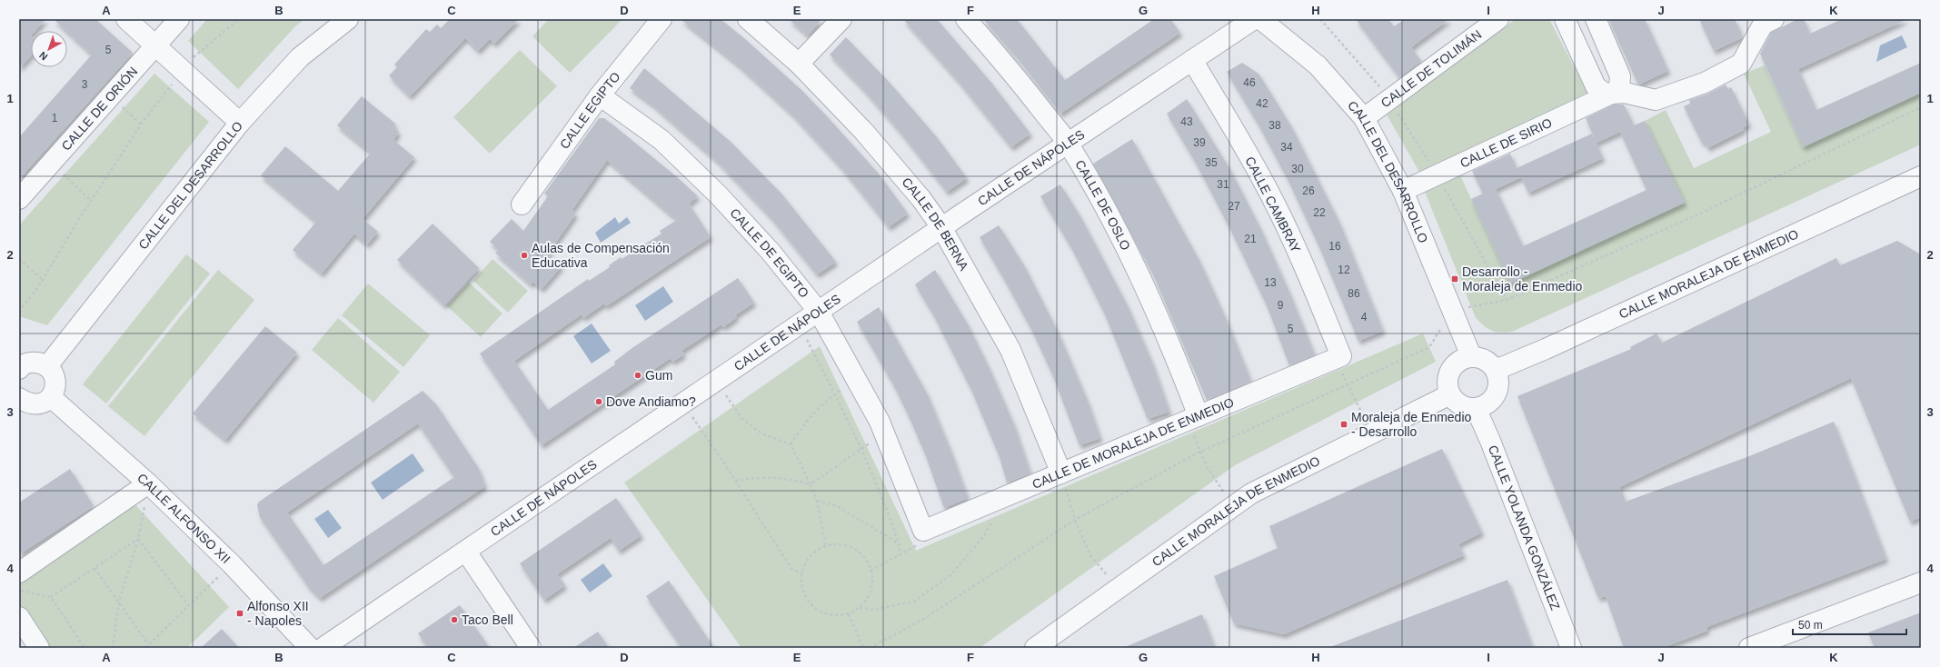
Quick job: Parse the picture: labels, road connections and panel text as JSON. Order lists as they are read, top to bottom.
{
  "streets": {
    "street": [
      "CALLE DE TOLIMÁN",
      "CALLE DE ORIÓN",
      "CALLE EGIPTO",
      "CALLE DE SIRIO",
      "CALLE DE NÁPOLES",
      "CALLE DEL DESARROLLO",
      "CALLE CAMBRAY",
      "CALLE DE OSLO",
      "CALLE DE BERNA",
      "CALLE DE EGIPTO",
      "CALLE MORALEJA DE ENMEDIO",
      "CALLE DE MORALEJA DE ENMEDIO",
      "CALLE ALFONSO XII",
      "CALLE YOLANDA GONZÁLEZ"
    ]
  },
  "crossings": [
    ["CALLE DE TOLIMÁN", "CALLE DEL DESARROLLO"],
    ["CALLE EGIPTO", "CALLE DE EGIPTO"],
    ["CALLE DE SIRIO", "CALLE DEL DESARROLLO"],
    ["CALLE DE NÁPOLES", "CALLE CAMBRAY"],
    ["CALLE DE NÁPOLES", "CALLE DE OSLO"],
    ["CALLE DE NÁPOLES", "CALLE DE BERNA"],
    ["CALLE DE NÁPOLES", "CALLE DE EGIPTO"],
    ["CALLE DEL DESARROLLO", "CALLE MORALEJA DE ENMEDIO"],
    ["CALLE DEL DESARROLLO", "CALLE YOLANDA GONZÁLEZ"],
    ["CALLE CAMBRAY", "CALLE DE MORALEJA DE ENMEDIO"],
    ["CALLE DE OSLO", "CALLE DE MORALEJA DE ENMEDIO"],
    ["CALLE DE BERNA", "CALLE DE MORALEJA DE ENMEDIO"],
    ["CALLE DE EGIPTO", "CALLE DE MORALEJA DE ENMEDIO"],
    ["CALLE MORALEJA DE ENMEDIO", "CALLE YOLANDA GONZÁLEZ"]
  ],
  "places": {
    "other": [
      "Aulas de Compensación Educativa",
      "Gum",
      "Dove Andiamo?",
      "Taco Bell"
    ],
    "transit": ["Desarrollo - Moraleja de Enmedio", "Moraleja de Enmedio - Desarrollo", "Alfonso XII - Napoles"]
  },
  "house_numbers": [
    "5",
    "46",
    "3",
    "42",
    "1",
    "43",
    "38",
    "39",
    "34",
    "35",
    "30",
    "31",
    "26",
    "27",
    "22",
    "21",
    "16",
    "12",
    "13",
    "86",
    "9",
    "4",
    "5"
  ],
  "scale_bar": "50 m",
  "north": "bottom left",
  "grid": {
    "columns": [
      "A",
      "B",
      "C",
      "D",
      "E",
      "F",
      "G",
      "H",
      "I",
      "J",
      "K"
    ],
    "rows": [
      "1",
      "2",
      "3",
      "4"
    ]
  }
}
